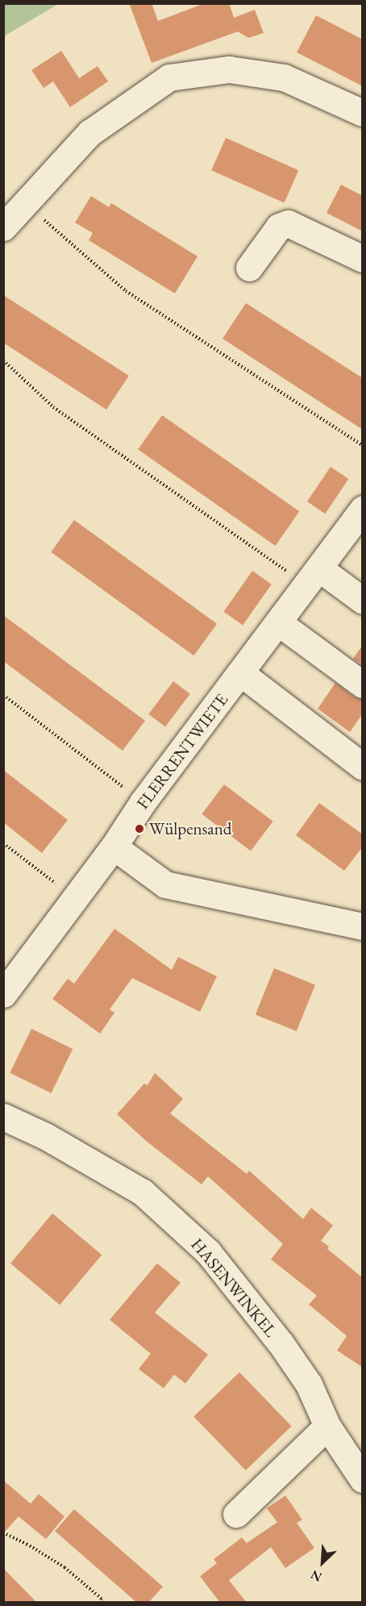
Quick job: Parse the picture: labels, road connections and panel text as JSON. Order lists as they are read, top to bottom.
{
  "streets": {
    "street": ["FLERRENTWIETE", "HASENWINKEL"]
  },
  "places": ["Wülpensand"],
  "north": "bottom left"
}
